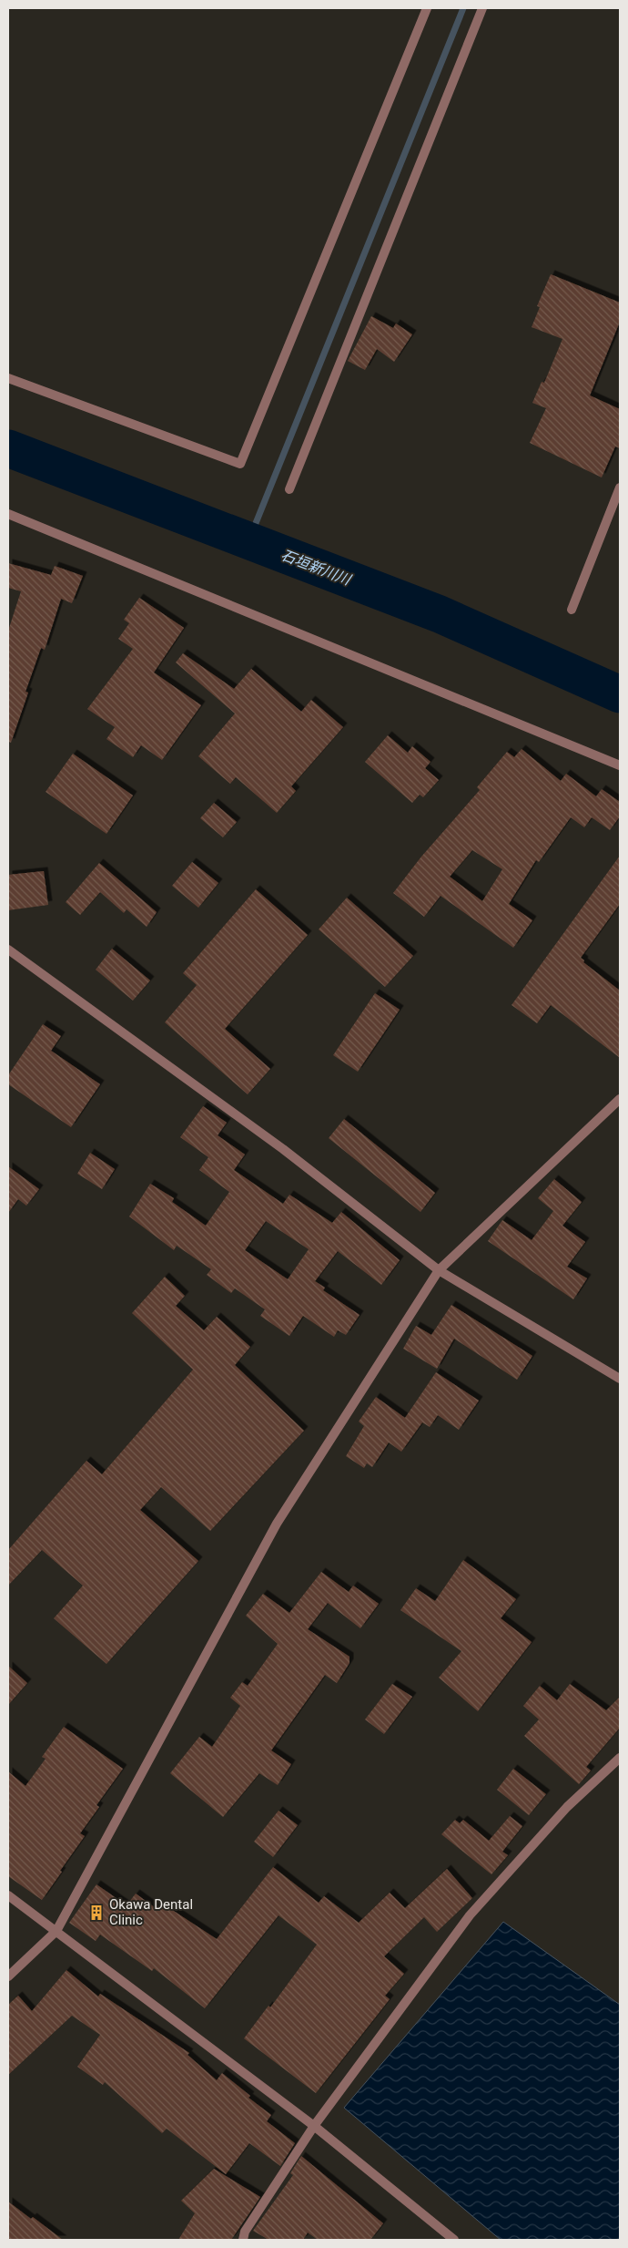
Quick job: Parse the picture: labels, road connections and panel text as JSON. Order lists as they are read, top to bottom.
{
  "water": ["石垣新川川"],
  "places": {
    "building": ["Okawa Dental Clinic"]
  }
}
